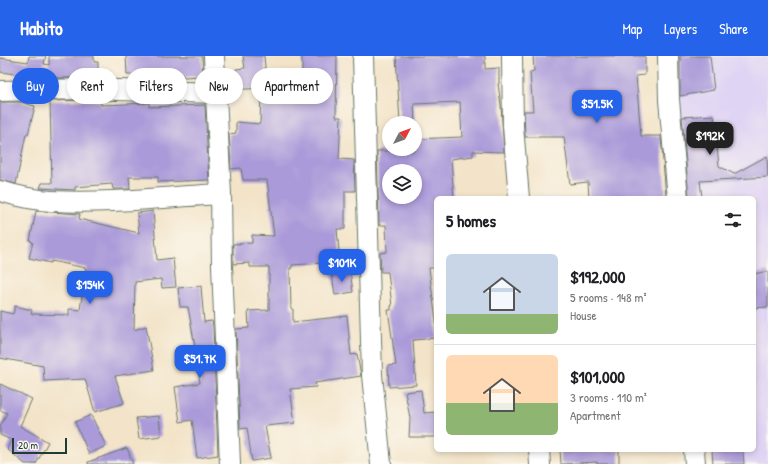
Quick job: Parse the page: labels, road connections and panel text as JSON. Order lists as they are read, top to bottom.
{
  "scale_bar": "20 m",
  "north": "top right",
  "page": {
    "header": "Habito",
    "nav": ["Map", "Layers", "Share"],
    "chip": [
      "Buy",
      "Rent",
      "Filters",
      "New",
      "Apartment"
    ],
    "price": [
      "$51.5K",
      "$192K",
      "$101K",
      "$154K",
      "$51.7K"
    ],
    "heading": "5 homes",
    "list": [
      {
        "name": "$192,000",
        "note": "5 rooms · 148 m² · House"
      },
      {
        "name": "$101,000",
        "note": "3 rooms · 110 m² · Apartment"
      }
    ],
    "scale": "20 m"
  }
}
